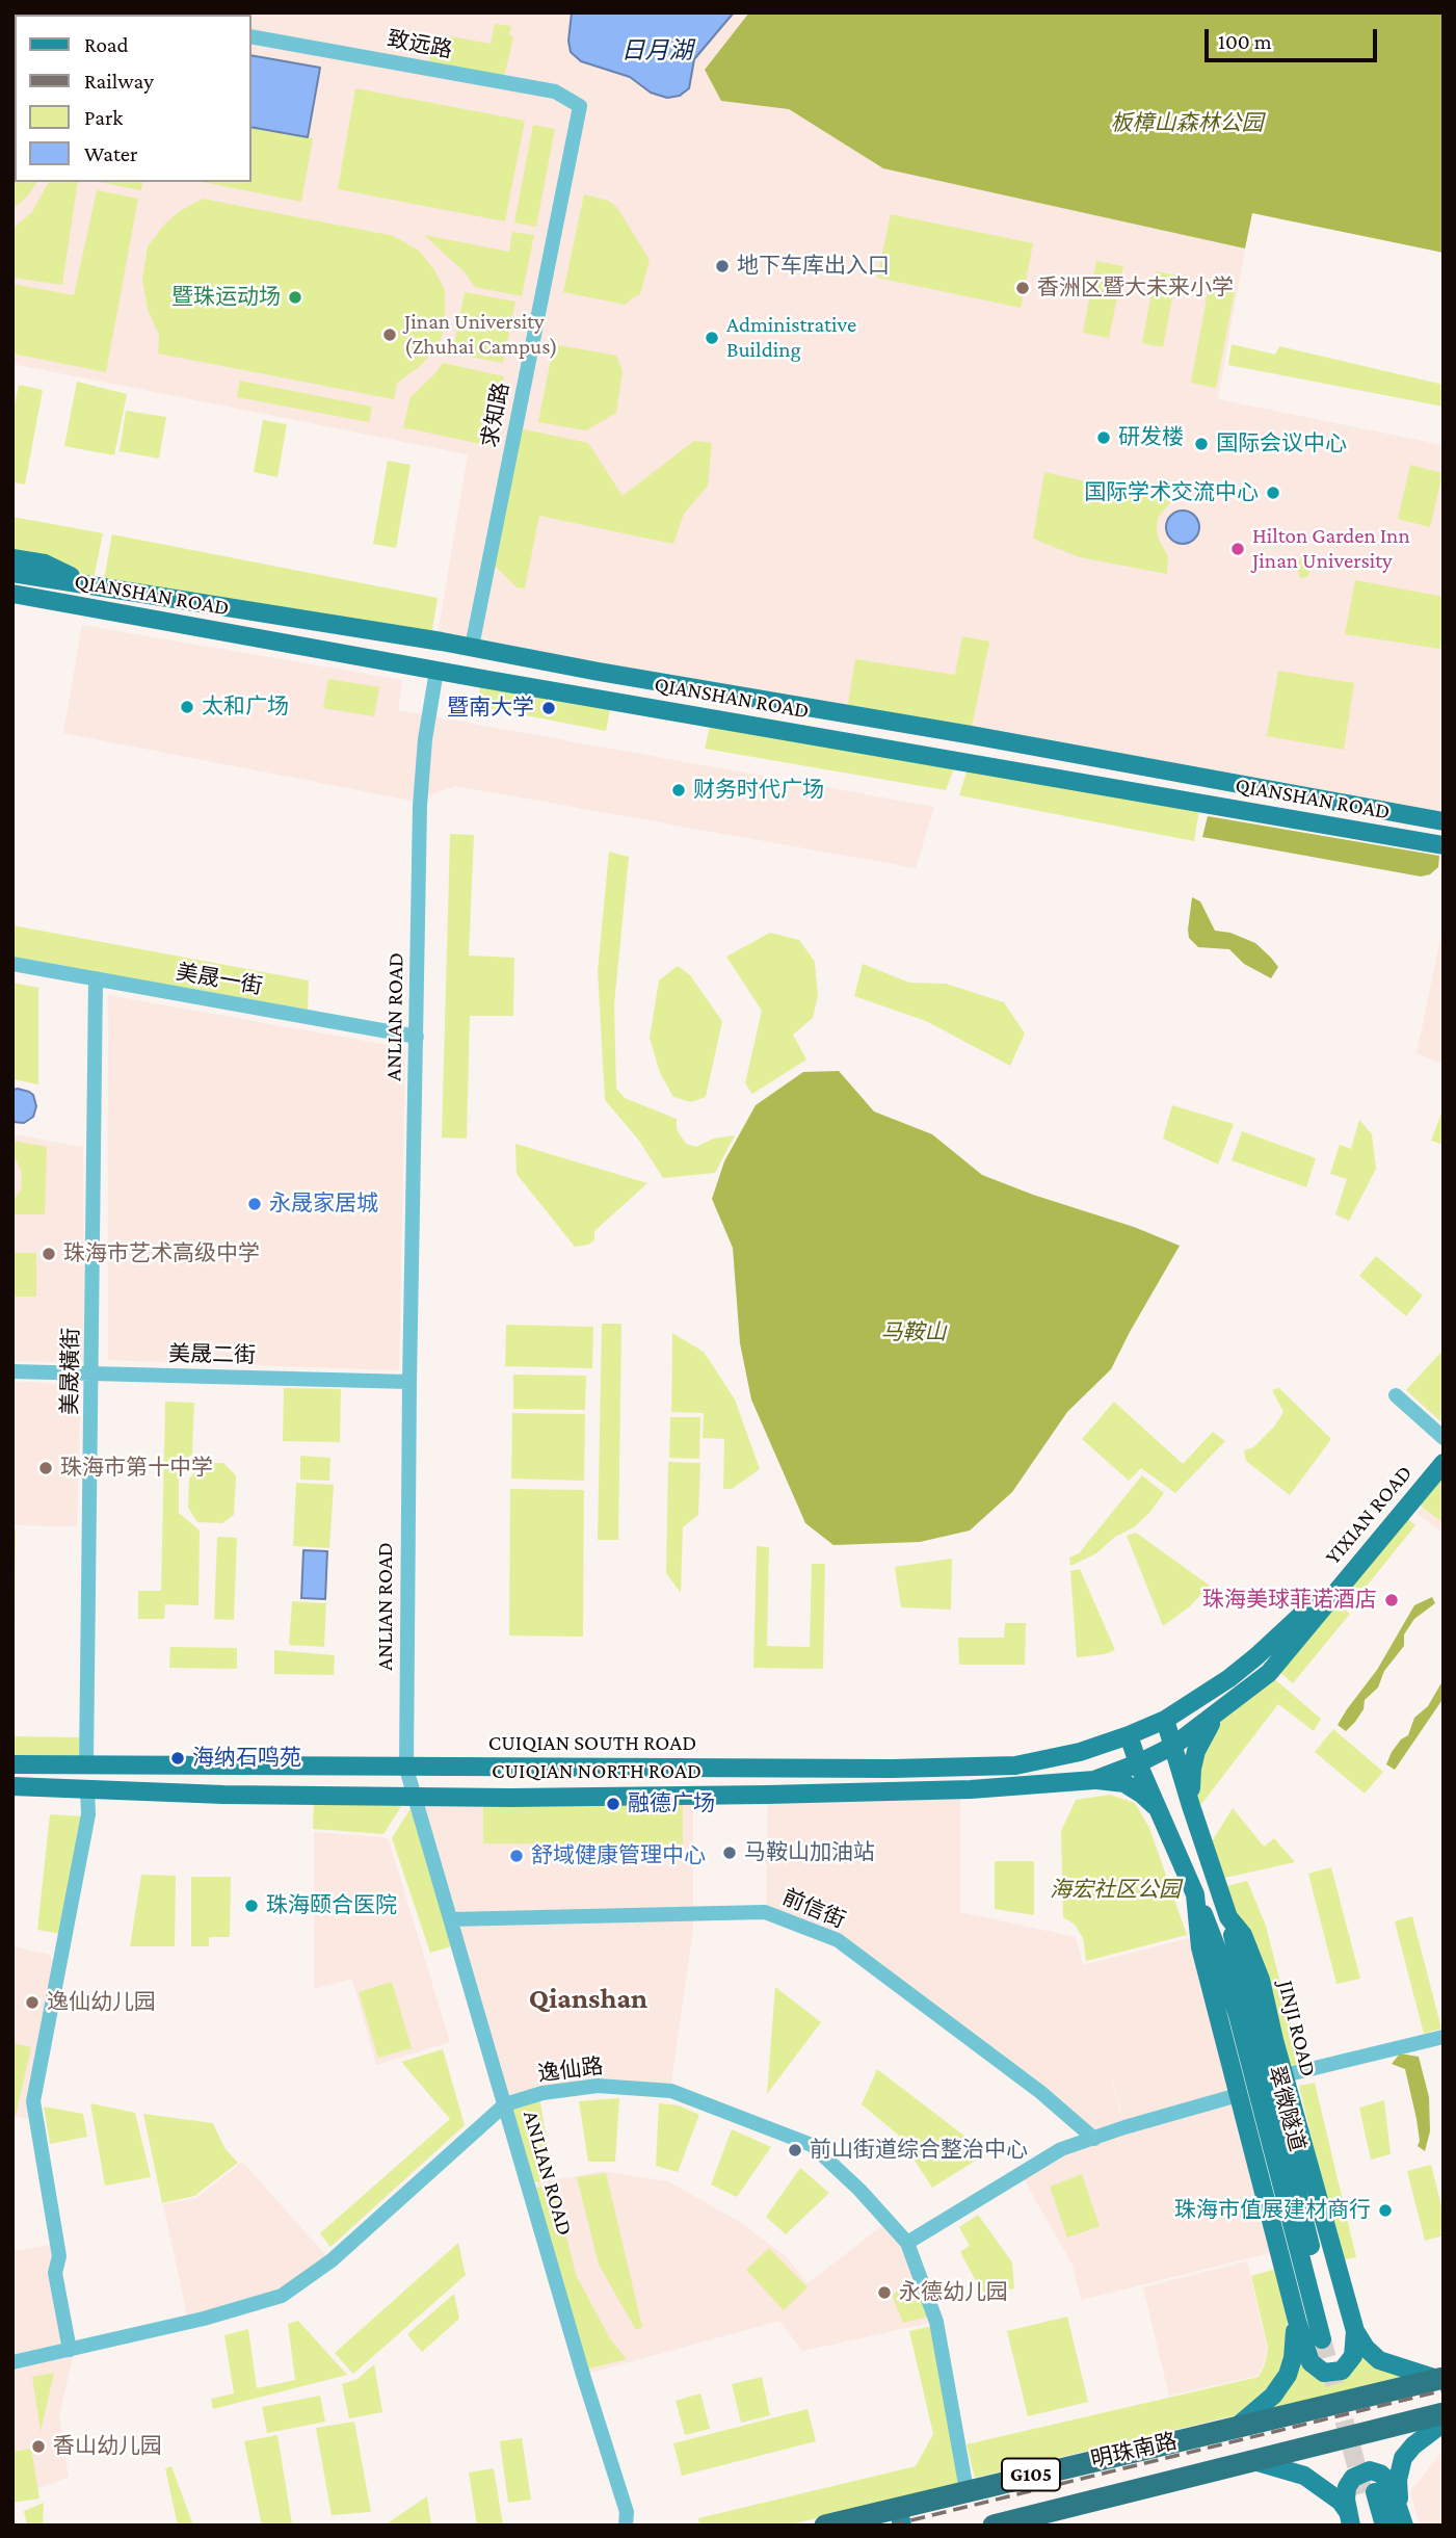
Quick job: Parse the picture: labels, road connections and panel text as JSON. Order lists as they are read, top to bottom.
{
  "streets": {
    "highway": ["明珠南路", "G105"],
    "main road": [
      "QIANSHAN ROAD",
      "YIXIAN ROAD",
      "CUIQIAN SOUTH ROAD",
      "CUIQIAN NORTH ROAD",
      "JINJI ROAD",
      "翠微隧道"
    ],
    "street": [
      "致远路",
      "求知路",
      "美晟一街",
      "ANLIAN ROAD",
      "美晟二街",
      "美晟橫街",
      "前信街",
      "逸仙路"
    ]
  },
  "crossings": [
    ["致远路", "求知路"],
    ["求知路", "QIANSHAN ROAD"],
    ["QIANSHAN ROAD", "ANLIAN ROAD"],
    ["美晟一街", "ANLIAN ROAD"],
    ["美晟一街", "美晟橫街"],
    ["ANLIAN ROAD", "美晟二街"],
    ["ANLIAN ROAD", "CUIQIAN SOUTH ROAD"],
    ["ANLIAN ROAD", "CUIQIAN NORTH ROAD"],
    ["ANLIAN ROAD", "前信街"],
    ["ANLIAN ROAD", "逸仙路"],
    ["美晟二街", "美晟橫街"],
    ["美晟橫街", "CUIQIAN SOUTH ROAD"],
    ["YIXIAN ROAD", "CUIQIAN SOUTH ROAD"],
    ["YIXIAN ROAD", "CUIQIAN NORTH ROAD"],
    ["YIXIAN ROAD", "JINJI ROAD"],
    ["CUIQIAN SOUTH ROAD", "JINJI ROAD"],
    ["CUIQIAN NORTH ROAD", "JINJI ROAD"],
    ["JINJI ROAD", "翠微隧道"],
    ["逸仙路", "明珠南路"]
  ],
  "districts": ["Qianshan"],
  "water": ["日月湖"],
  "parks": ["板樟山森林公园", "马鞍山", "海宏社区公园"],
  "places": [
    "地下车库出入口",
    "香洲区暨大未来小学",
    "暨珠运动场",
    "Jinan University (Zhuhai Campus)",
    "Administrative Building",
    "研发楼",
    "国际会议中心",
    "国际学术交流中心",
    "Hilton Garden Inn Jinan University",
    "太和广场",
    "暨南大学",
    "财务时代广场",
    "永晟家居城",
    "珠海市艺术高级中学",
    "珠海市第十中学",
    "珠海美球菲诺酒店",
    "海纳石鸣苑",
    "融德广场",
    "马鞍山加油站",
    "舒域健康管理中心",
    "珠海颐合医院",
    "逸仙幼儿园",
    "前山街道综合整治中心",
    "珠海市值展建材商行",
    "永德幼儿园",
    "香山幼儿园"
  ],
  "legend": [
    "Road",
    "Railway",
    "Park",
    "Water"
  ],
  "scale_bar": "100 m"
}
